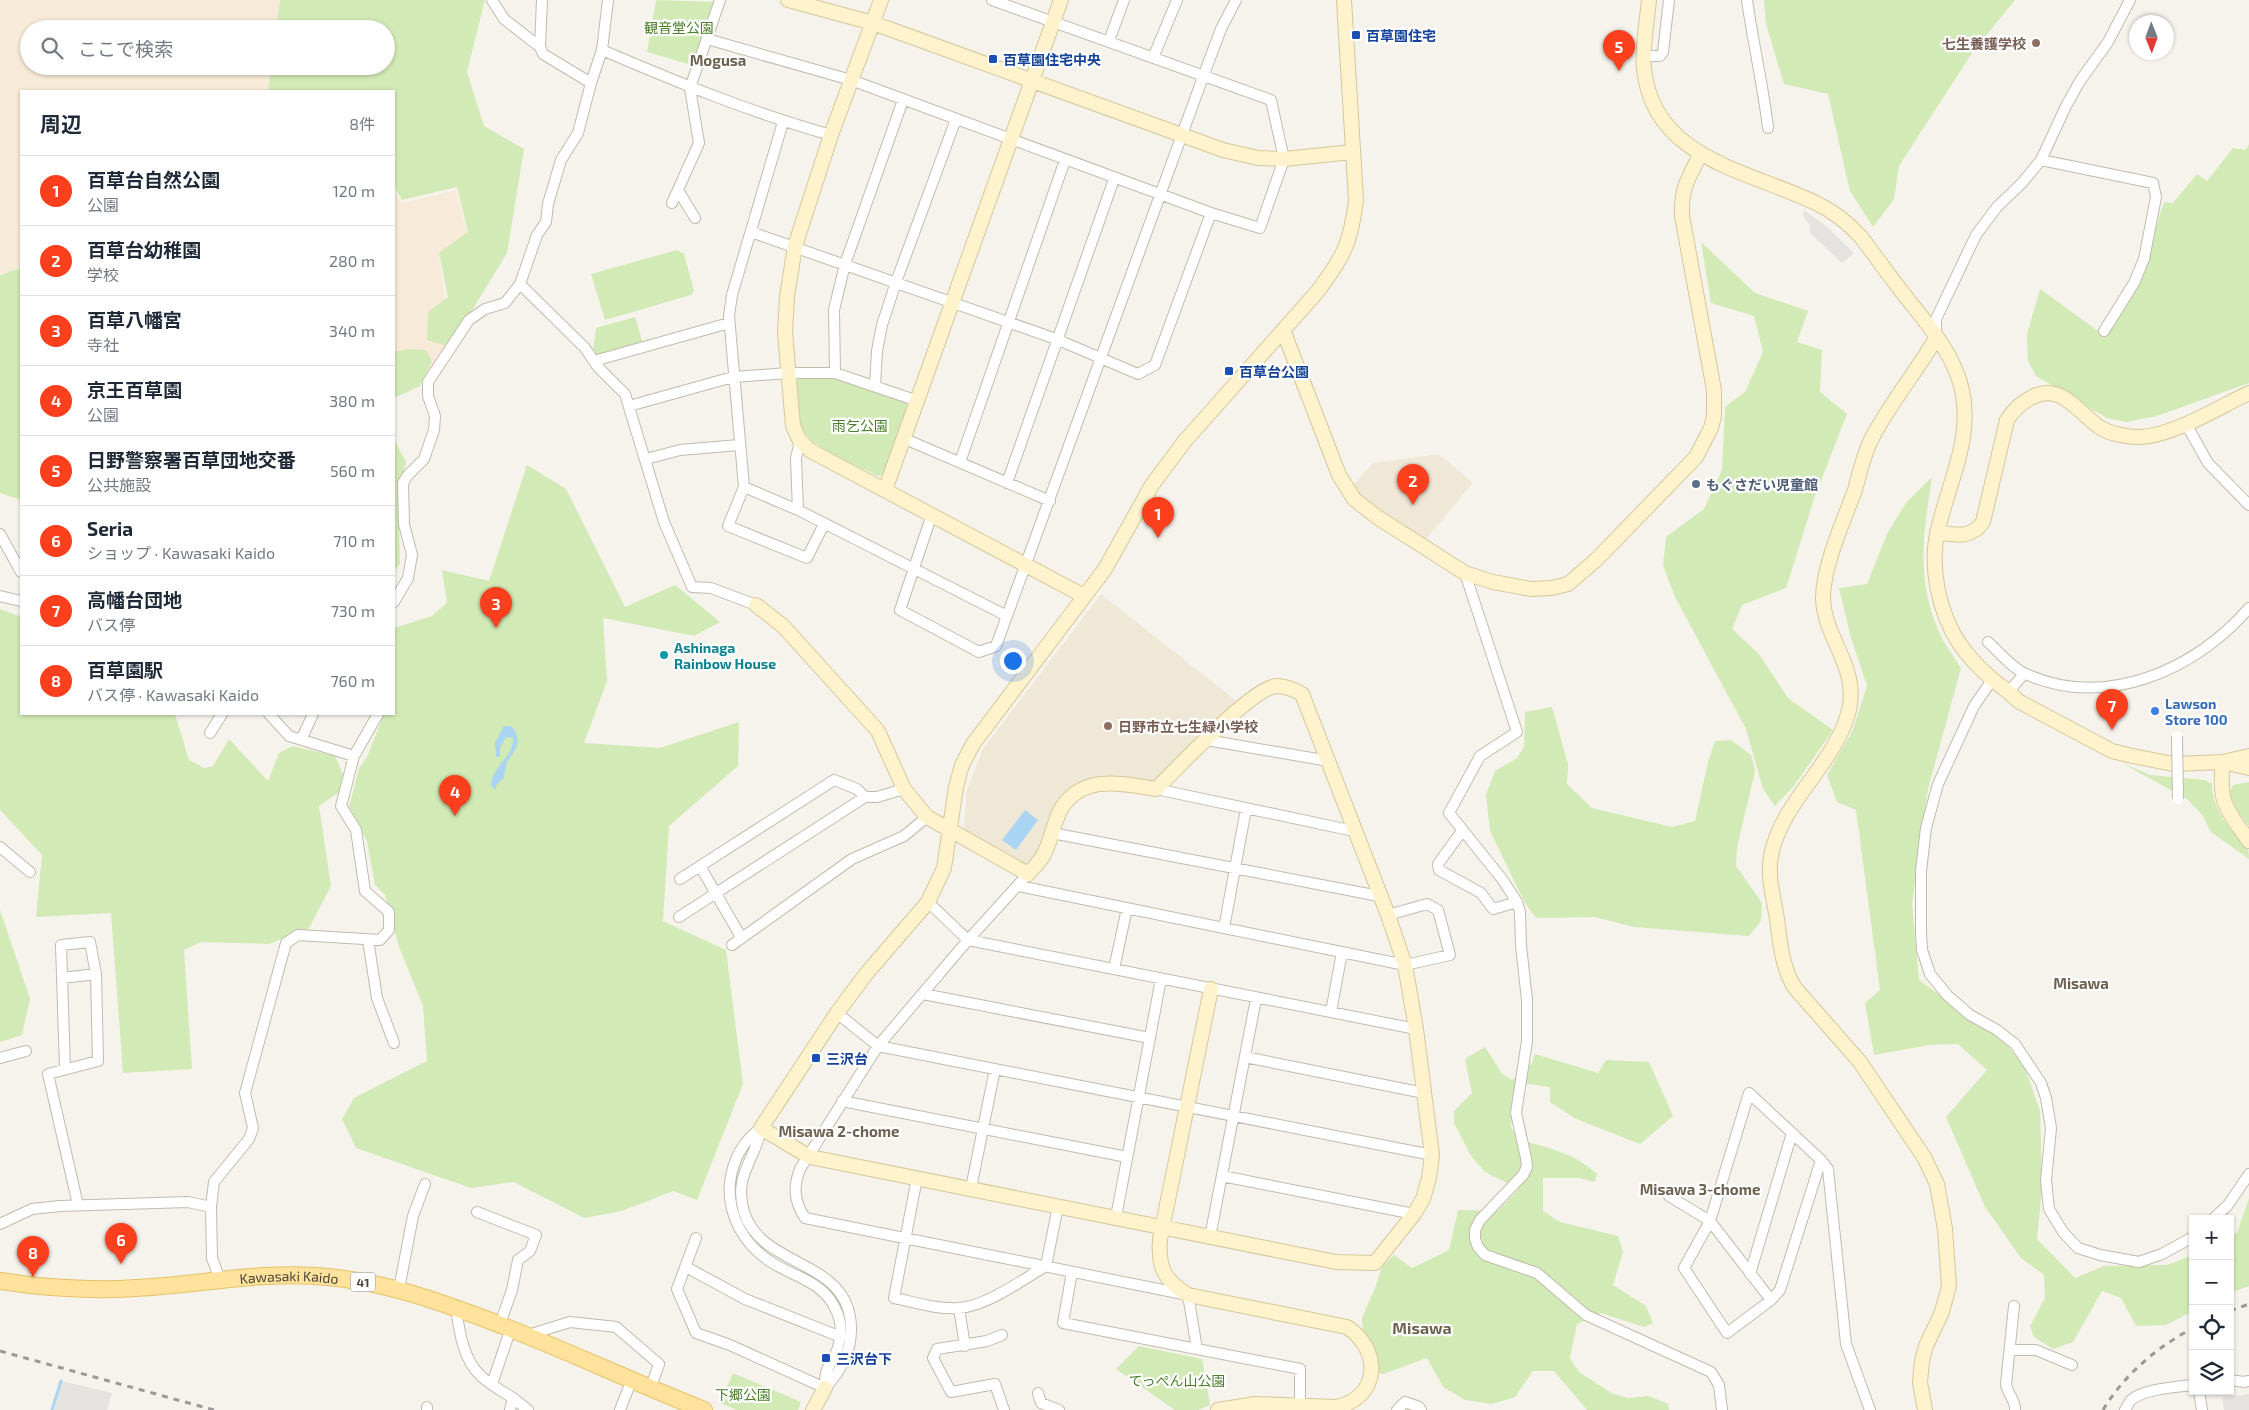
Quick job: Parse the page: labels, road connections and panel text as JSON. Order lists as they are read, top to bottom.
{
  "streets": {
    "main road": ["Kawasaki Kaido", "41"]
  },
  "districts": [
    "Mogusa",
    "Misawa",
    "Misawa 2-chome",
    "Misawa 3-chome",
    "Misawa"
  ],
  "parks": [
    "観音堂公園",
    "雨乞公園",
    "てっぺん山公園",
    "下郷公園"
  ],
  "places": {
    "transit": [
      "百草園住宅",
      "百草園住宅中央",
      "百草台公園",
      "三沢台",
      "三沢台下"
    ],
    "other": [
      "七生養護学校",
      "もぐさだい児童館",
      "Ashinaga Rainbow House",
      "Lawson Store 100",
      "日野市立七生緑小学校"
    ]
  },
  "north": "bottom",
  "page": {
    "search": "ここで検索",
    "pins": [
      "5",
      "2",
      "1",
      "3",
      "7",
      "4",
      "6",
      "8"
    ],
    "heading": ["周辺", "8件"],
    "list": [
      {
        "mark": "1",
        "name": "百草台自然公園",
        "note": "公園",
        "value": "120 m"
      },
      {
        "mark": "2",
        "name": "百草台幼稚園",
        "note": "学校",
        "value": "280 m"
      },
      {
        "mark": "3",
        "name": "百草八幡宮",
        "note": "寺社",
        "value": "340 m"
      },
      {
        "mark": "4",
        "name": "京王百草園",
        "note": "公園",
        "value": "380 m"
      },
      {
        "mark": "5",
        "name": "日野警察署百草団地交番",
        "note": "公共施設",
        "value": "560 m"
      },
      {
        "mark": "6",
        "name": "Seria",
        "note": "ショップ · Kawasaki Kaido",
        "value": "710 m"
      },
      {
        "mark": "7",
        "name": "高幡台団地",
        "note": "バス停",
        "value": "730 m"
      },
      {
        "mark": "8",
        "name": "百草園駅",
        "note": "バス停 · Kawasaki Kaido",
        "value": "760 m"
      }
    ],
    "map_buttons": ["+", "−"]
  }
}
